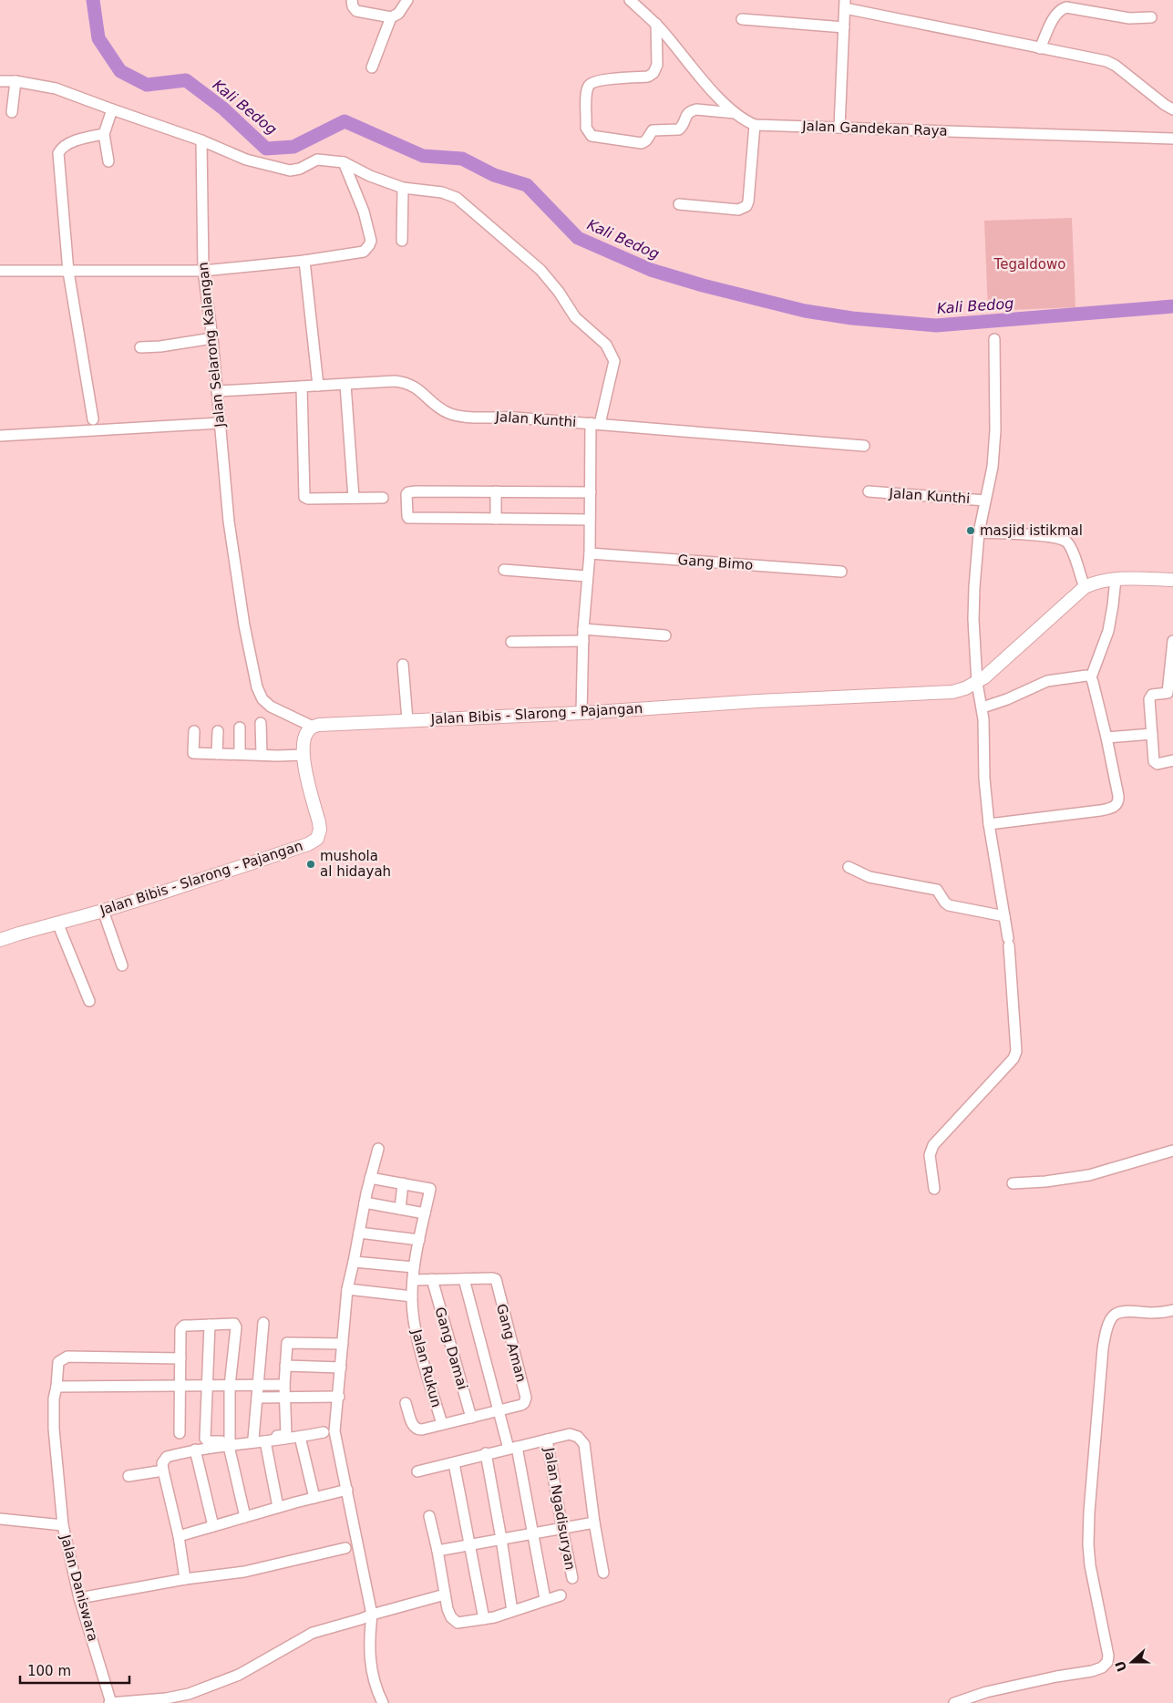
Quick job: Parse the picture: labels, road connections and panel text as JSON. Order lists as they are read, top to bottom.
{
  "streets": {
    "main road": ["Jalan Bibis - Slarong - Pajangan"],
    "street": [
      "Jalan Gandekan Raya",
      "Jalan Selarong Kalangan",
      "Jalan Kunthi",
      "Gang Bimo",
      "Gang Aman",
      "Gang Damai",
      "Jalan Rukun",
      "Jalan Ngadisuryan",
      "Jalan Daniswara"
    ]
  },
  "crossings": [
    ["Jalan Selarong Kalangan", "Jalan Kunthi"],
    ["Jalan Selarong Kalangan", "Jalan Bibis - Slarong - Pajangan"],
    ["Jalan Kunthi", "Jalan Bibis - Slarong - Pajangan"]
  ],
  "water": ["Kali Bedog"],
  "parks": ["Tegaldowo"],
  "places": ["masjid istikmal", "mushola al hidayah"],
  "scale_bar": "100 m",
  "north": "left"
}
